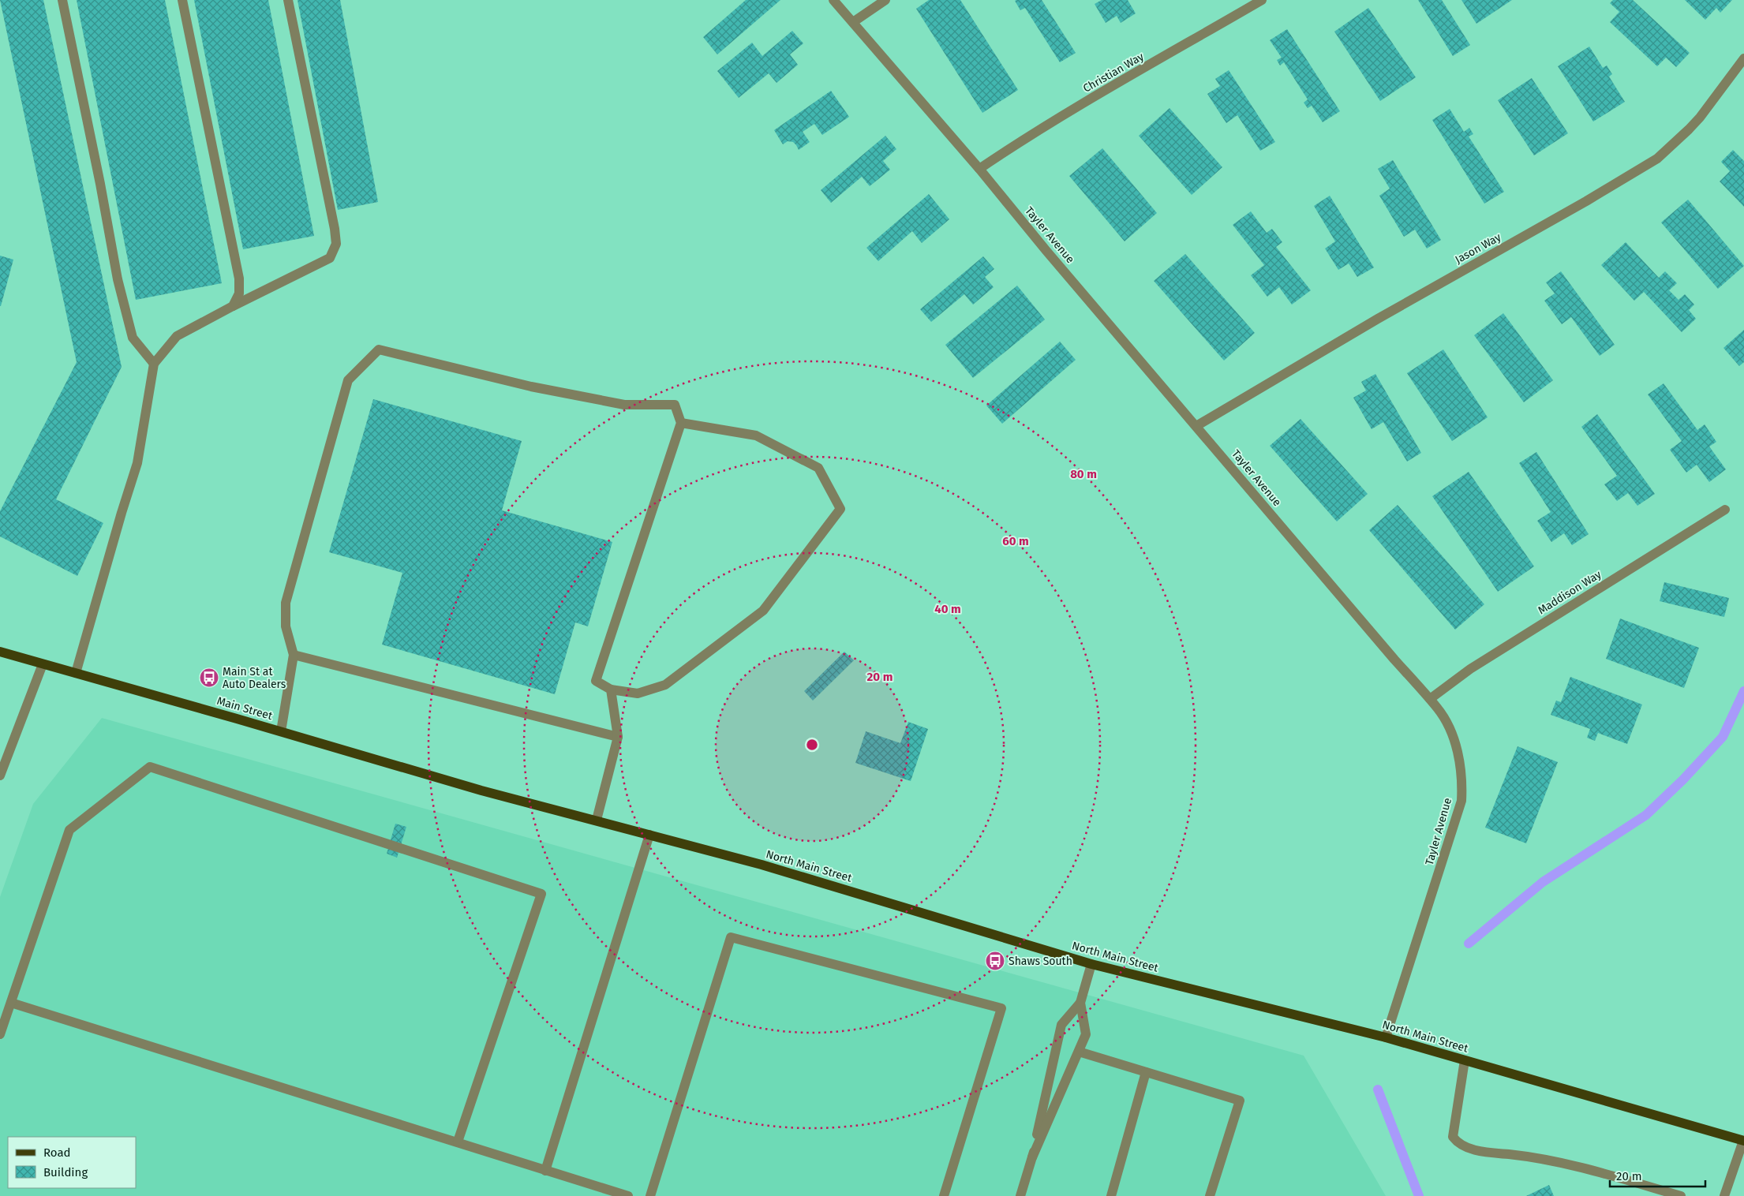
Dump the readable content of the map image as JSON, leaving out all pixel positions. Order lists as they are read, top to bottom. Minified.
{"streets":{"main road":["Main Street","North Main Street"],"street":["Christian Way","Tayler Avenue","Jason Way","Maddison Way"]},"crossings":[["Christian Way","Tayler Avenue"],["Tayler Avenue","Jason Way"],["Tayler Avenue","Maddison Way"],["Tayler Avenue","North Main Street"],["Main Street","North Main Street"]],"places":{"bus stop":["Main St at Auto Dealers","Shaws South"]},"legend":["Road","Building"],"scale_bar":"20 m","rings":["80 m","60 m","40 m","20 m"]}
